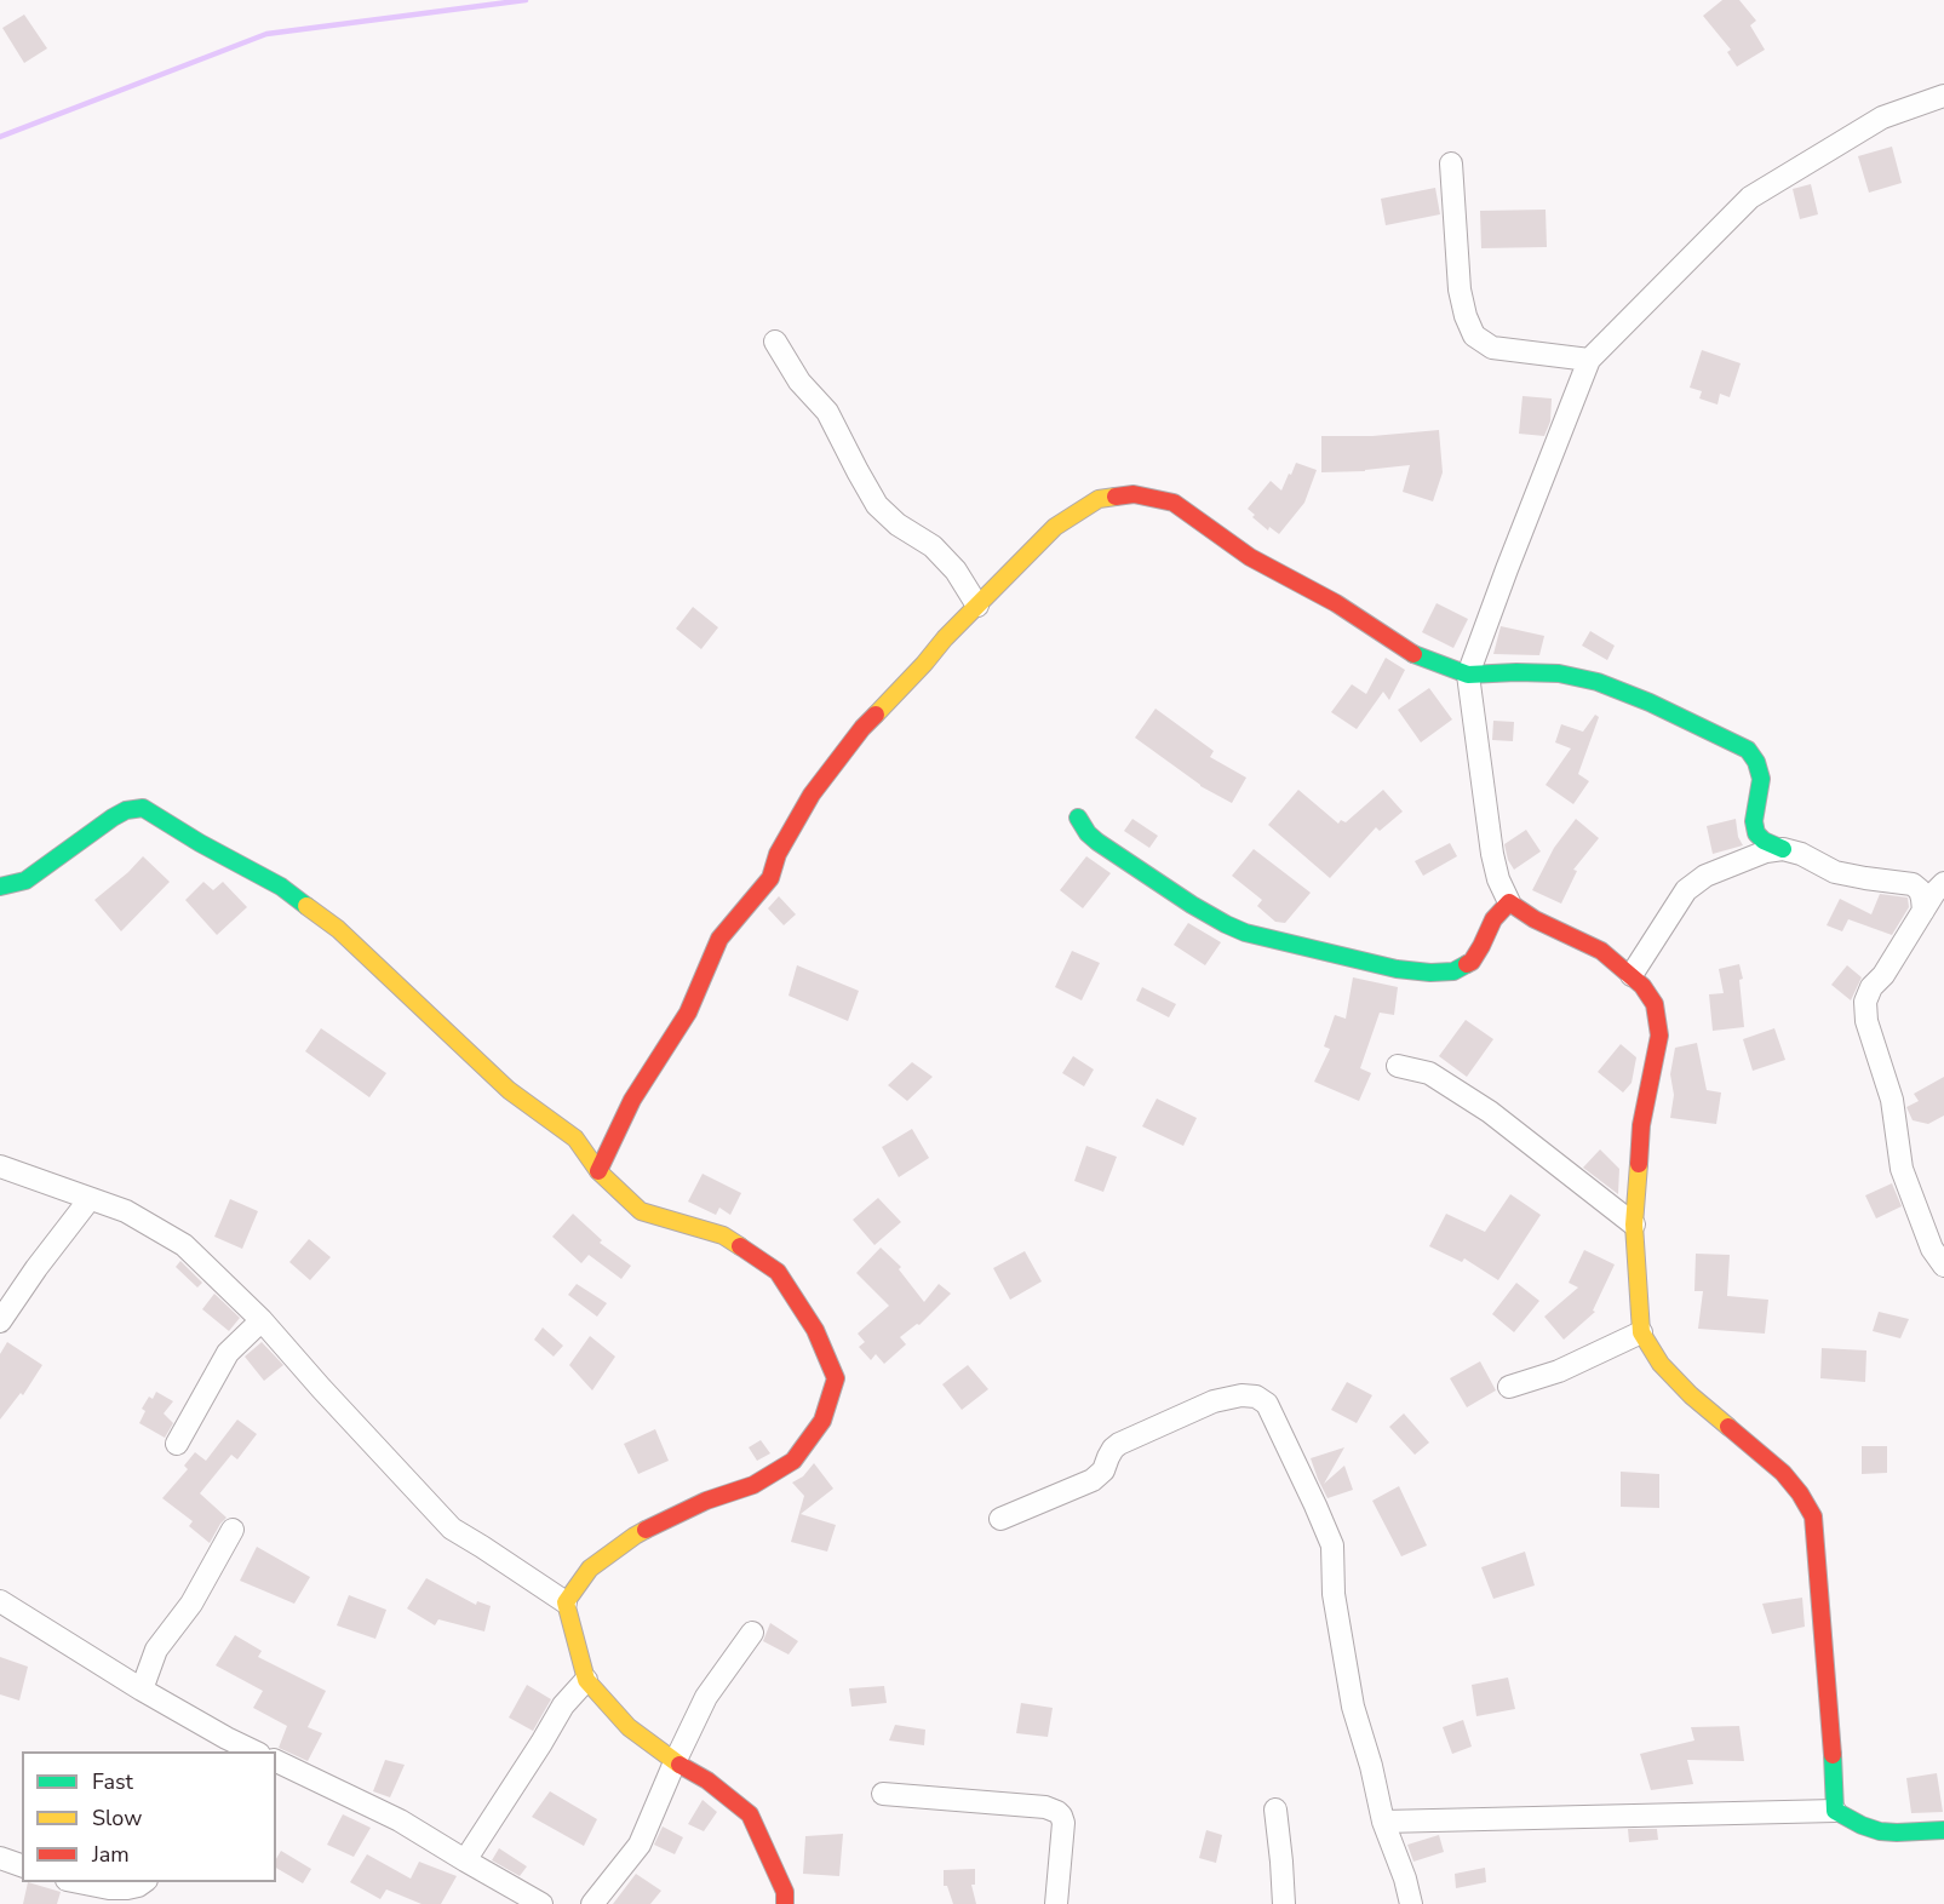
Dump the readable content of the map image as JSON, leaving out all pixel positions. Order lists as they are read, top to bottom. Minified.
{"legend":["Fast","Slow","Jam"]}
